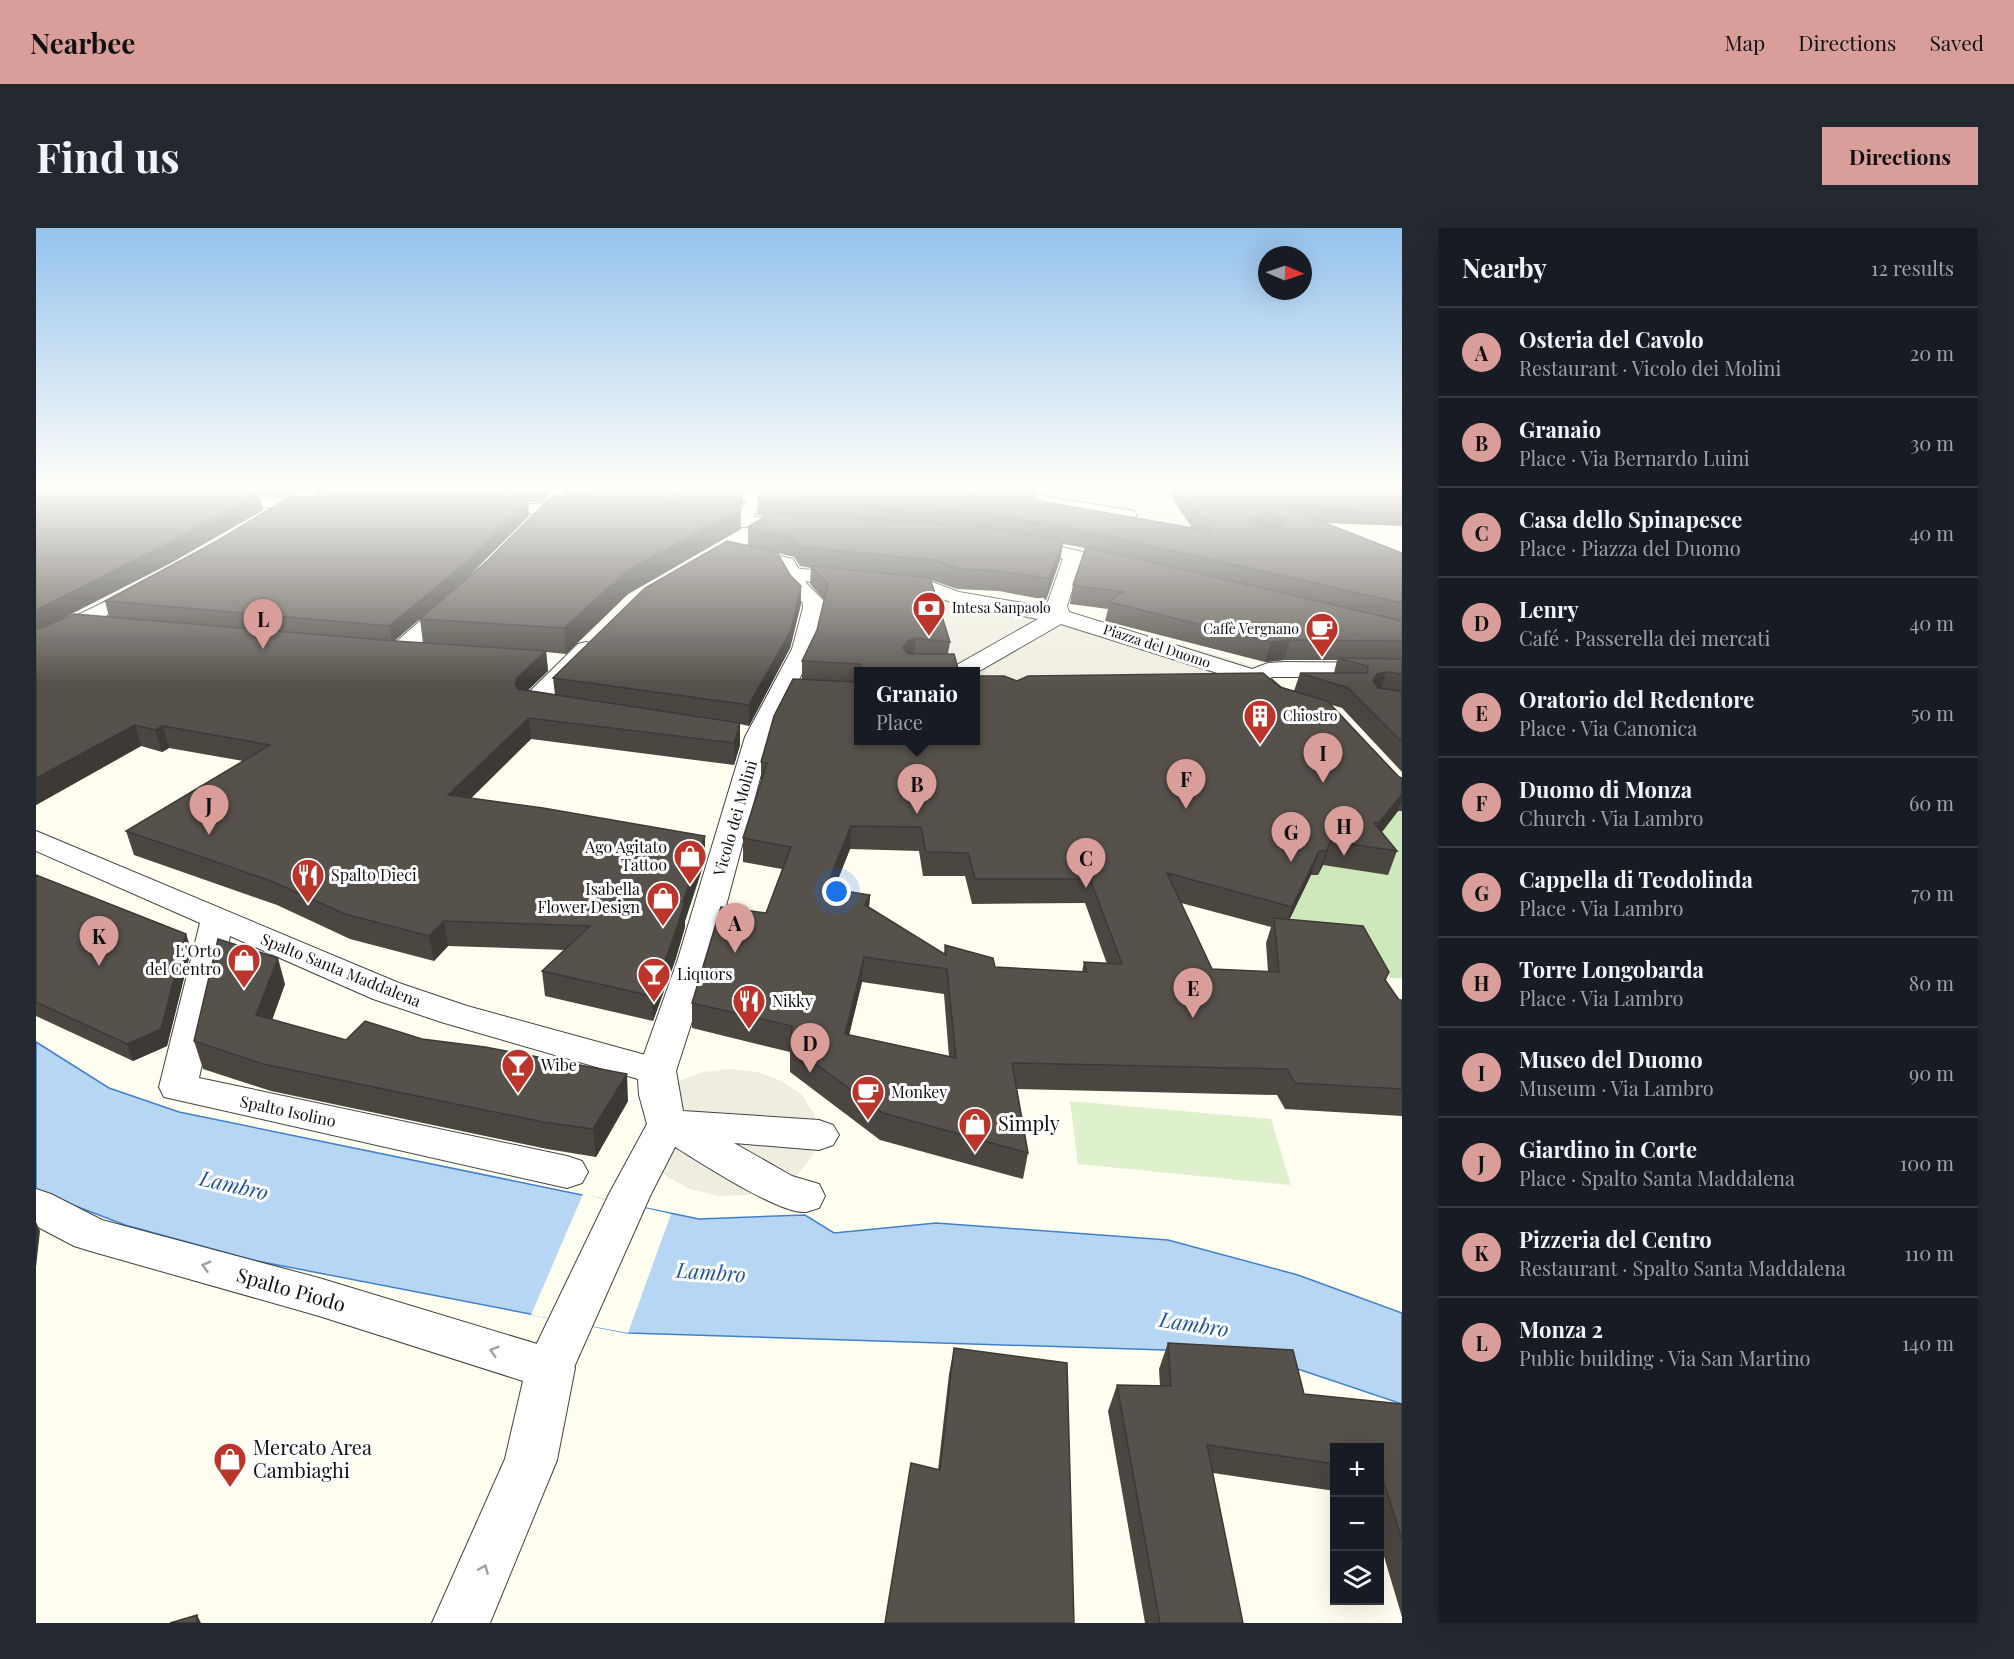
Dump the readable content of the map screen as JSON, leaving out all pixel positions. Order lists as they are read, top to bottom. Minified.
{"streets":{"street":["Piazza del Duomo","Vicolo dei Molini","Spalto Santa Maddalena","Spalto Isolino","Spalto Piodo"]},"crossings":[["Piazza del Duomo","Vicolo dei Molini"],["Vicolo dei Molini","Spalto Santa Maddalena"],["Spalto Santa Maddalena","Spalto Isolino"]],"one_way":["Spalto Piodo"],"water":["Lambro"],"places":{"bank":["Intesa Sanpaolo"],"cafe":["Caffè Vergnano","Monkey"],"building":["Chiostro"],"shop":["Ago Agitato Tattoo","Isabella Flower Design","L'Orto del Centro","Simply","Mercato Area Cambiaghi"],"restaurant":["Spalto Dieci","Nikky"],"bar":["Liquors","Wibe"]},"north":"right","page":{"header":"Nearbee","nav":["Map","Directions","Saved"],"buttons":"Directions","title":"Find us","heading":["Nearby","12 results"],"list":[{"mark":"A","name":"Osteria del Cavolo","note":"Restaurant · Vicolo dei Molini","value":"20 m"},{"mark":"B","name":"Granaio","note":"Place · Via Bernardo Luini","value":"30 m"},{"mark":"C","name":"Casa dello Spinapesce","note":"Place · Piazza del Duomo","value":"40 m"},{"mark":"D","name":"Lenry","note":"Café · Passerella dei mercati","value":"40 m"},{"mark":"E","name":"Oratorio del Redentore","note":"Place · Via Canonica","value":"50 m"},{"mark":"F","name":"Duomo di Monza","note":"Church · Via Lambro","value":"60 m"},{"mark":"G","name":"Cappella di Teodolinda","note":"Place · Via Lambro","value":"70 m"},{"mark":"H","name":"Torre Longobarda","note":"Place · Via Lambro","value":"80 m"},{"mark":"I","name":"Museo del Duomo","note":"Museum · Via Lambro","value":"90 m"},{"mark":"J","name":"Giardino in Corte","note":"Place · Spalto Santa Maddalena","value":"100 m"},{"mark":"K","name":"Pizzeria del Centro","note":"Restaurant · Spalto Santa Maddalena","value":"110 m"},{"mark":"L","name":"Monza 2","note":"Public building · Via San Martino","value":"140 m"}],"pins":["L","I","F","B","J","H","G","C","A","K","E","D"],"popup":["Granaio","Place"],"map_buttons":["+","−"]}}
